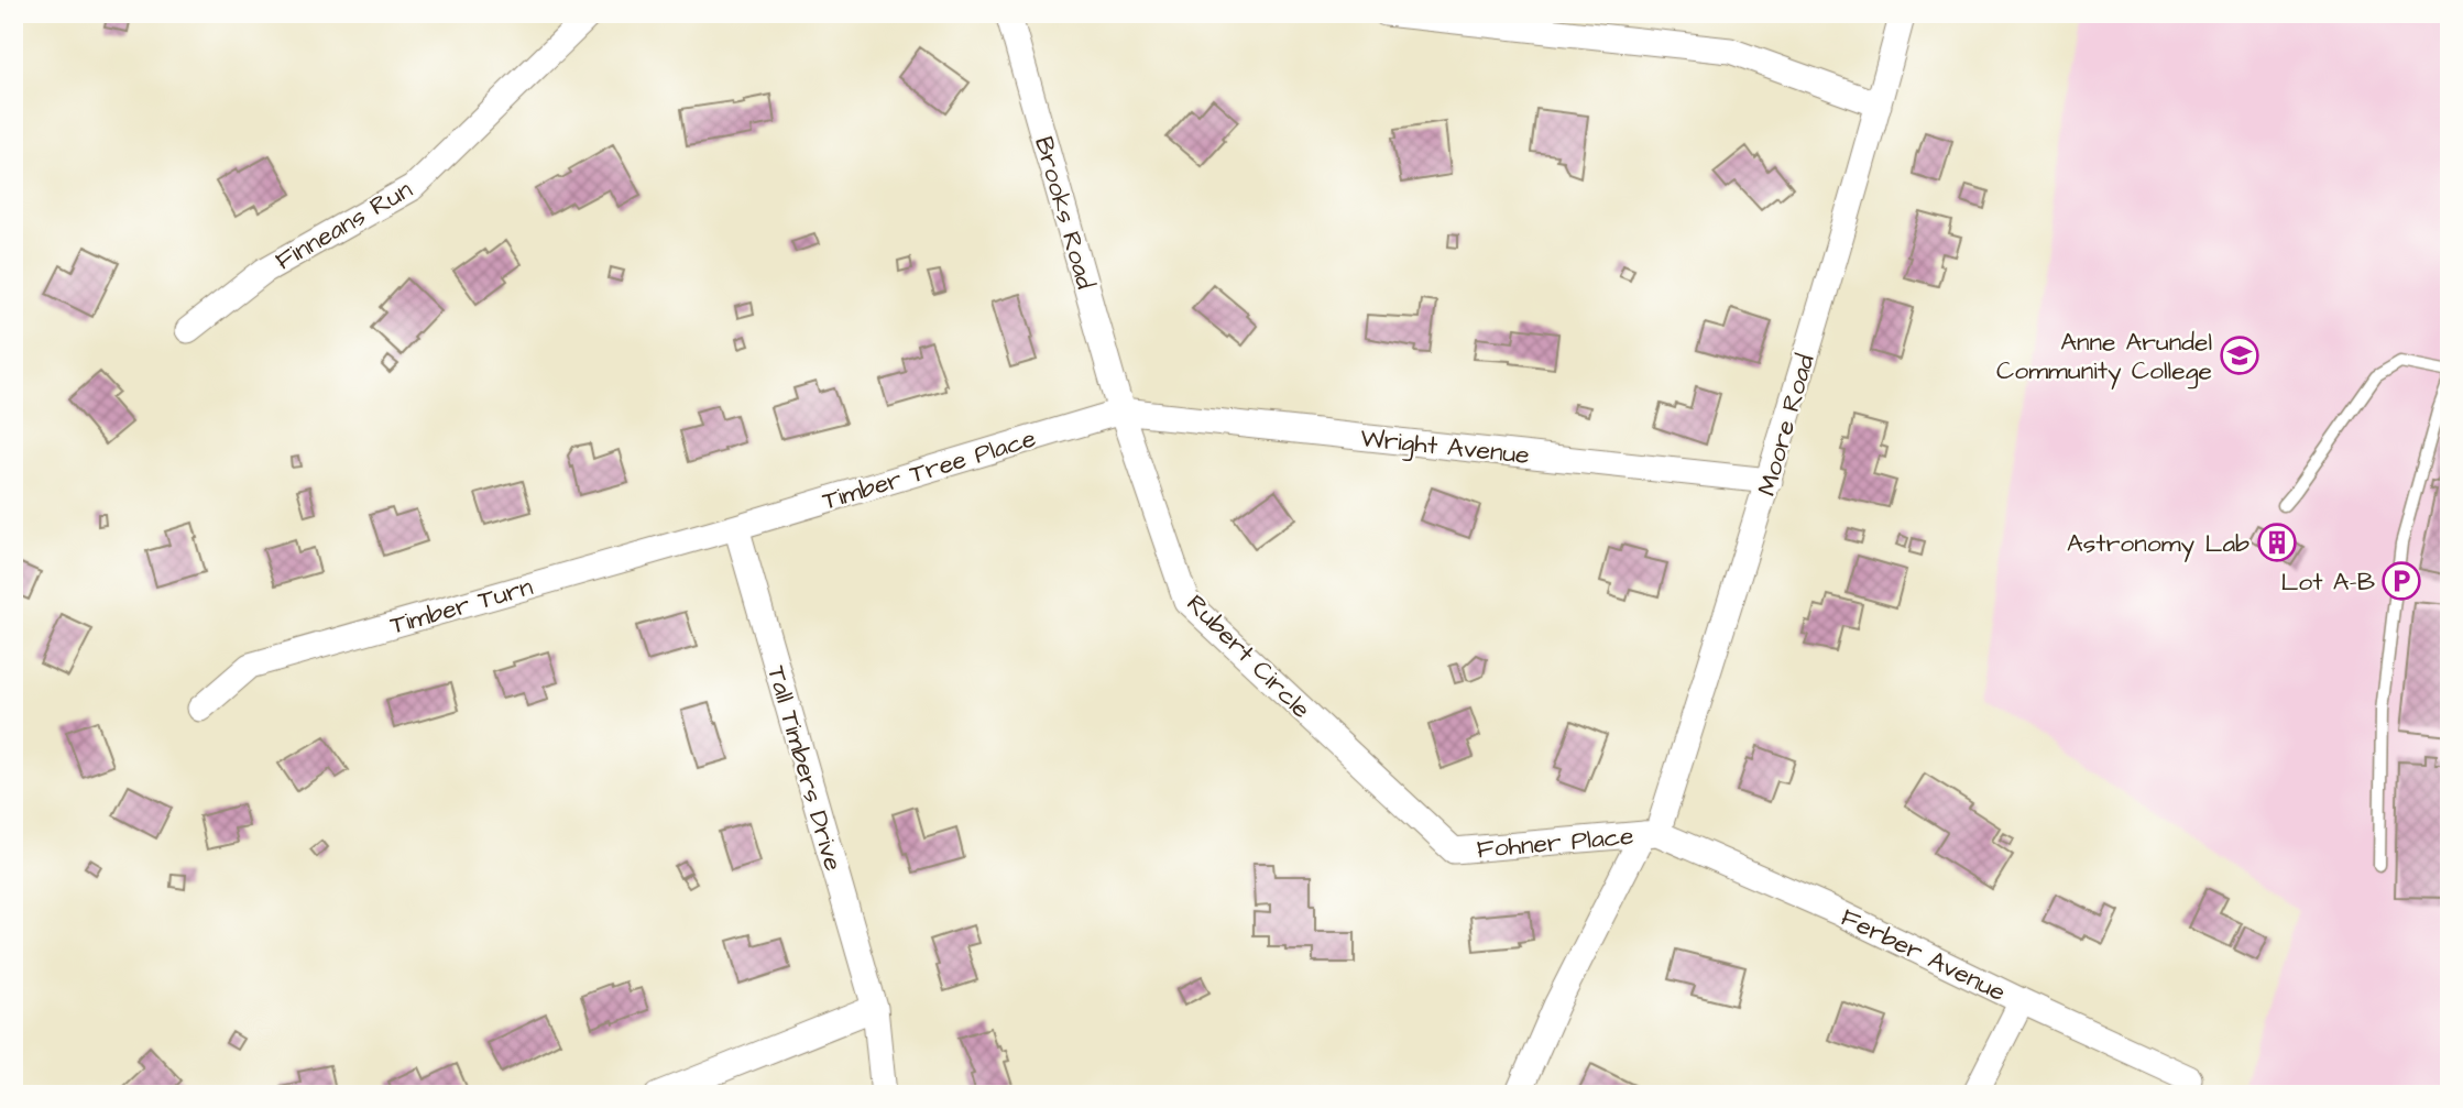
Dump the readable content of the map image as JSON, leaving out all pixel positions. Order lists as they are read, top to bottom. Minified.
{"streets":{"street":["Brooks Road","Finneans Run","Moore Road","Wright Avenue","Timber Tree Place","Timber Turn","Rubert Circle","Tall Timbers Drive","Fohner Place","Ferber Avenue"]},"crossings":[["Brooks Road","Wright Avenue"],["Brooks Road","Timber Tree Place"],["Brooks Road","Rubert Circle"],["Moore Road","Wright Avenue"],["Moore Road","Fohner Place"],["Moore Road","Ferber Avenue"],["Wright Avenue","Timber Tree Place"],["Wright Avenue","Rubert Circle"],["Timber Tree Place","Timber Turn"],["Timber Tree Place","Rubert Circle"],["Timber Tree Place","Tall Timbers Drive"],["Timber Turn","Tall Timbers Drive"],["Rubert Circle","Fohner Place"],["Fohner Place","Ferber Avenue"]],"places":{"school or university":["Anne Arundel Community College"],"building":["Astronomy Lab"],"parking":["Lot A-B"]}}
